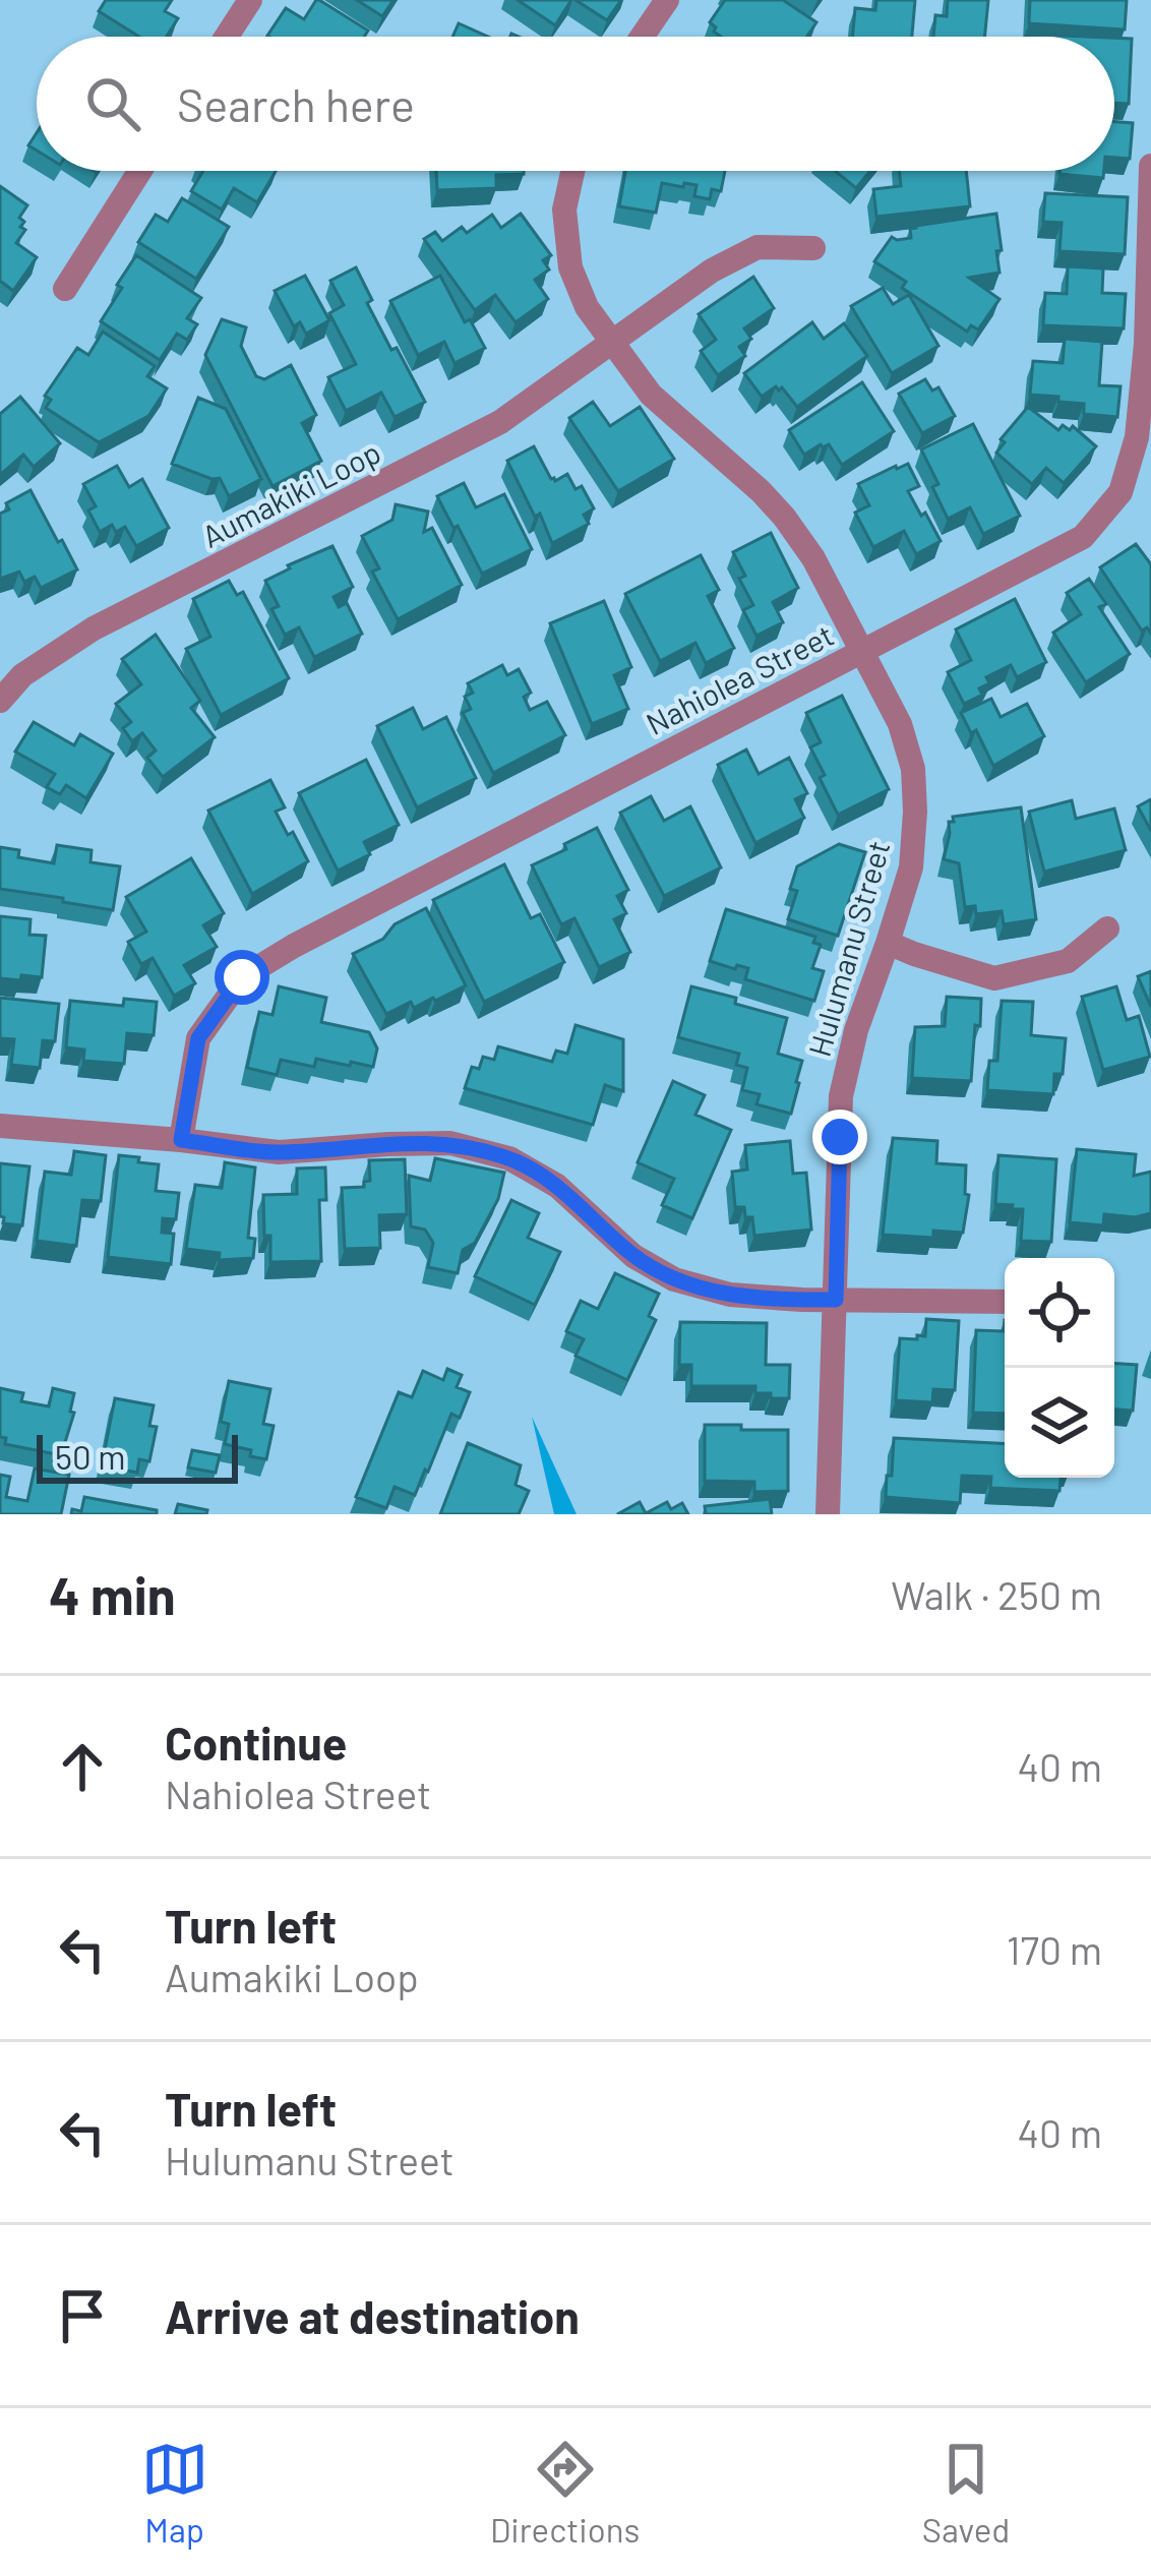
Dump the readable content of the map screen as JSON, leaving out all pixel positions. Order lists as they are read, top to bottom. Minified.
{"streets":{"street":["Aumakiki Loop","Nahiolea Street","Hulumanu Street"]},"crossings":[["Aumakiki Loop","Hulumanu Street"],["Nahiolea Street","Hulumanu Street"]],"scale_bar":"50 m","page":{"search":"Search here","scale":"50 m","heading":["4 min","Walk · 250 m"],"list":[["Continue","Nahiolea Street","40 m"],["Turn left","Aumakiki Loop","170 m"],["Turn left","Hulumanu Street","40 m"],"Arrive at destination"],"nav":["Map","Directions","Saved"]}}
